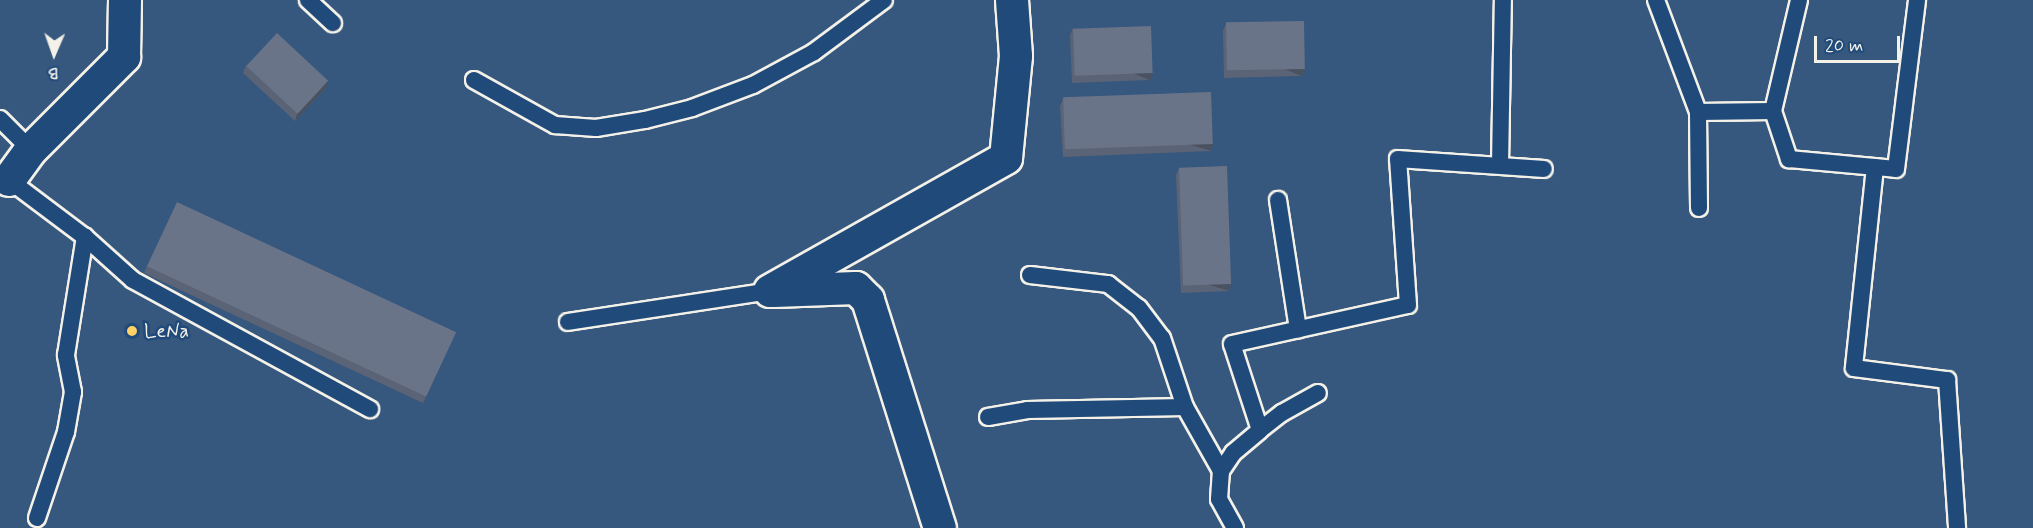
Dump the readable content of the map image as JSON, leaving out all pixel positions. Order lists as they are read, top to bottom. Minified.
{"places":["LeNa"],"scale_bar":"20 m","north":"bottom"}
